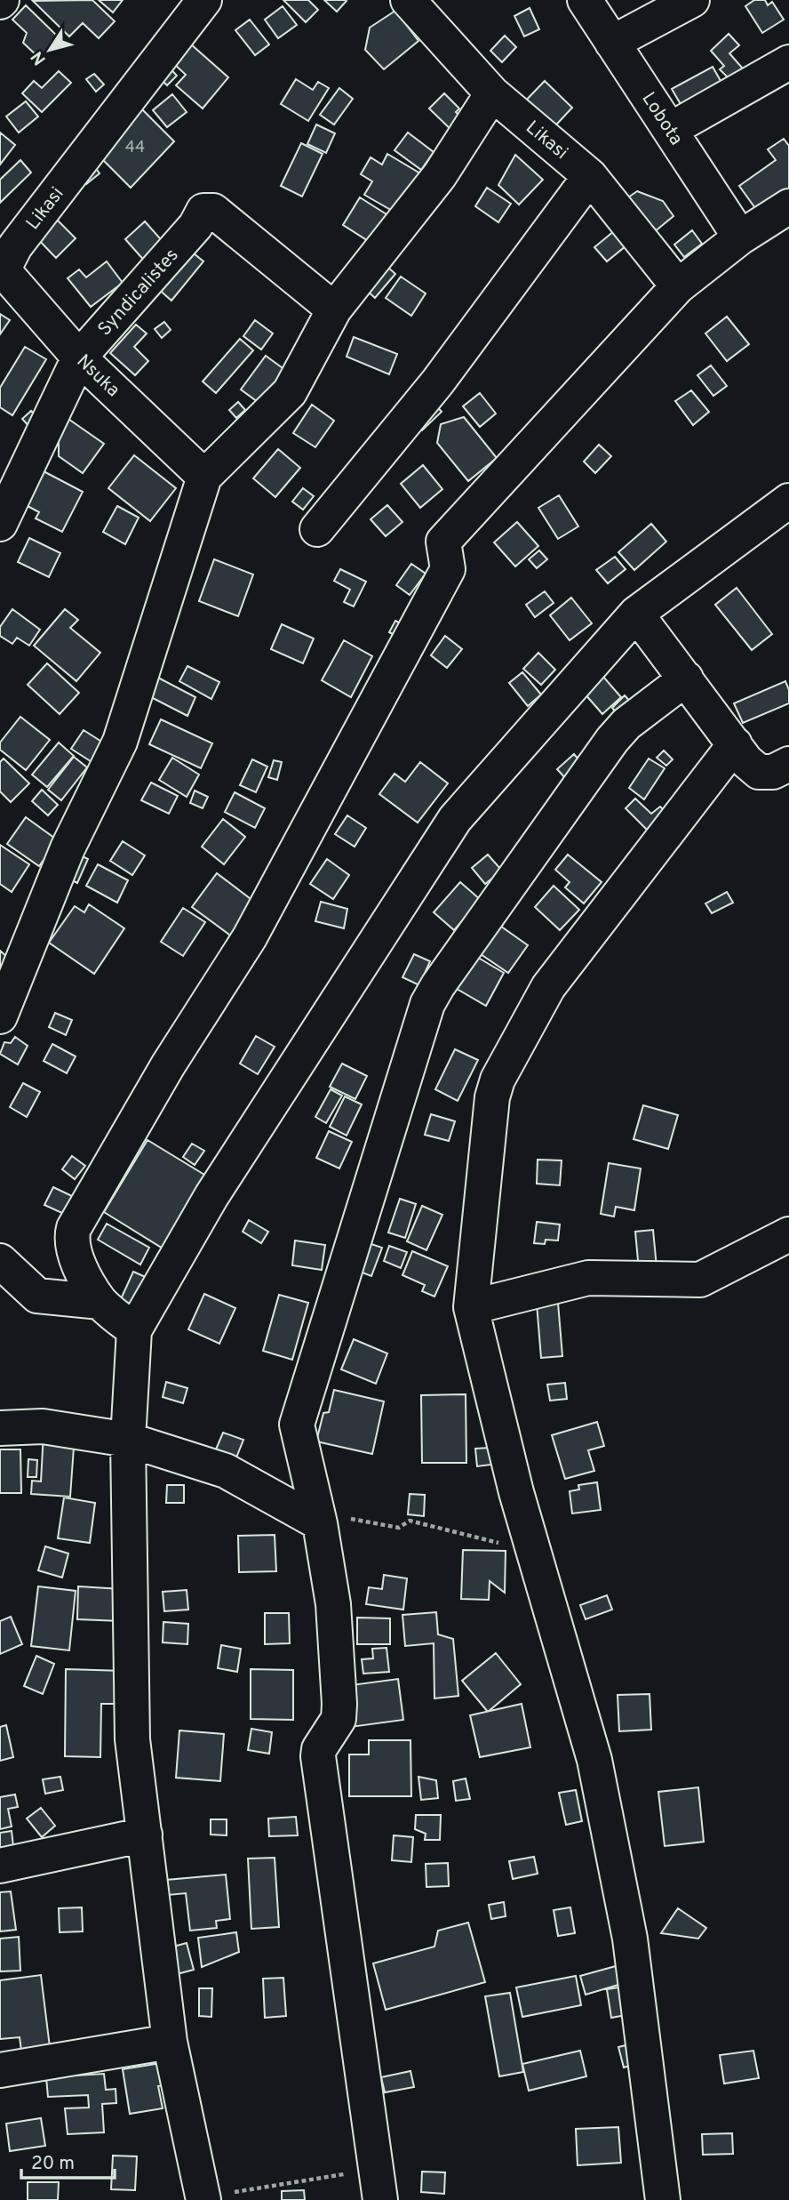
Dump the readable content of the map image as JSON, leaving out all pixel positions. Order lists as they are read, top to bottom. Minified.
{"streets":{"lane":["Lobota","Likasi","Syndicalistes","Nsuka"]},"crossings":[["Likasi","Nsuka"],["Syndicalistes","Nsuka"]],"house_numbers":["44"],"scale_bar":"20 m","north":"bottom left"}
